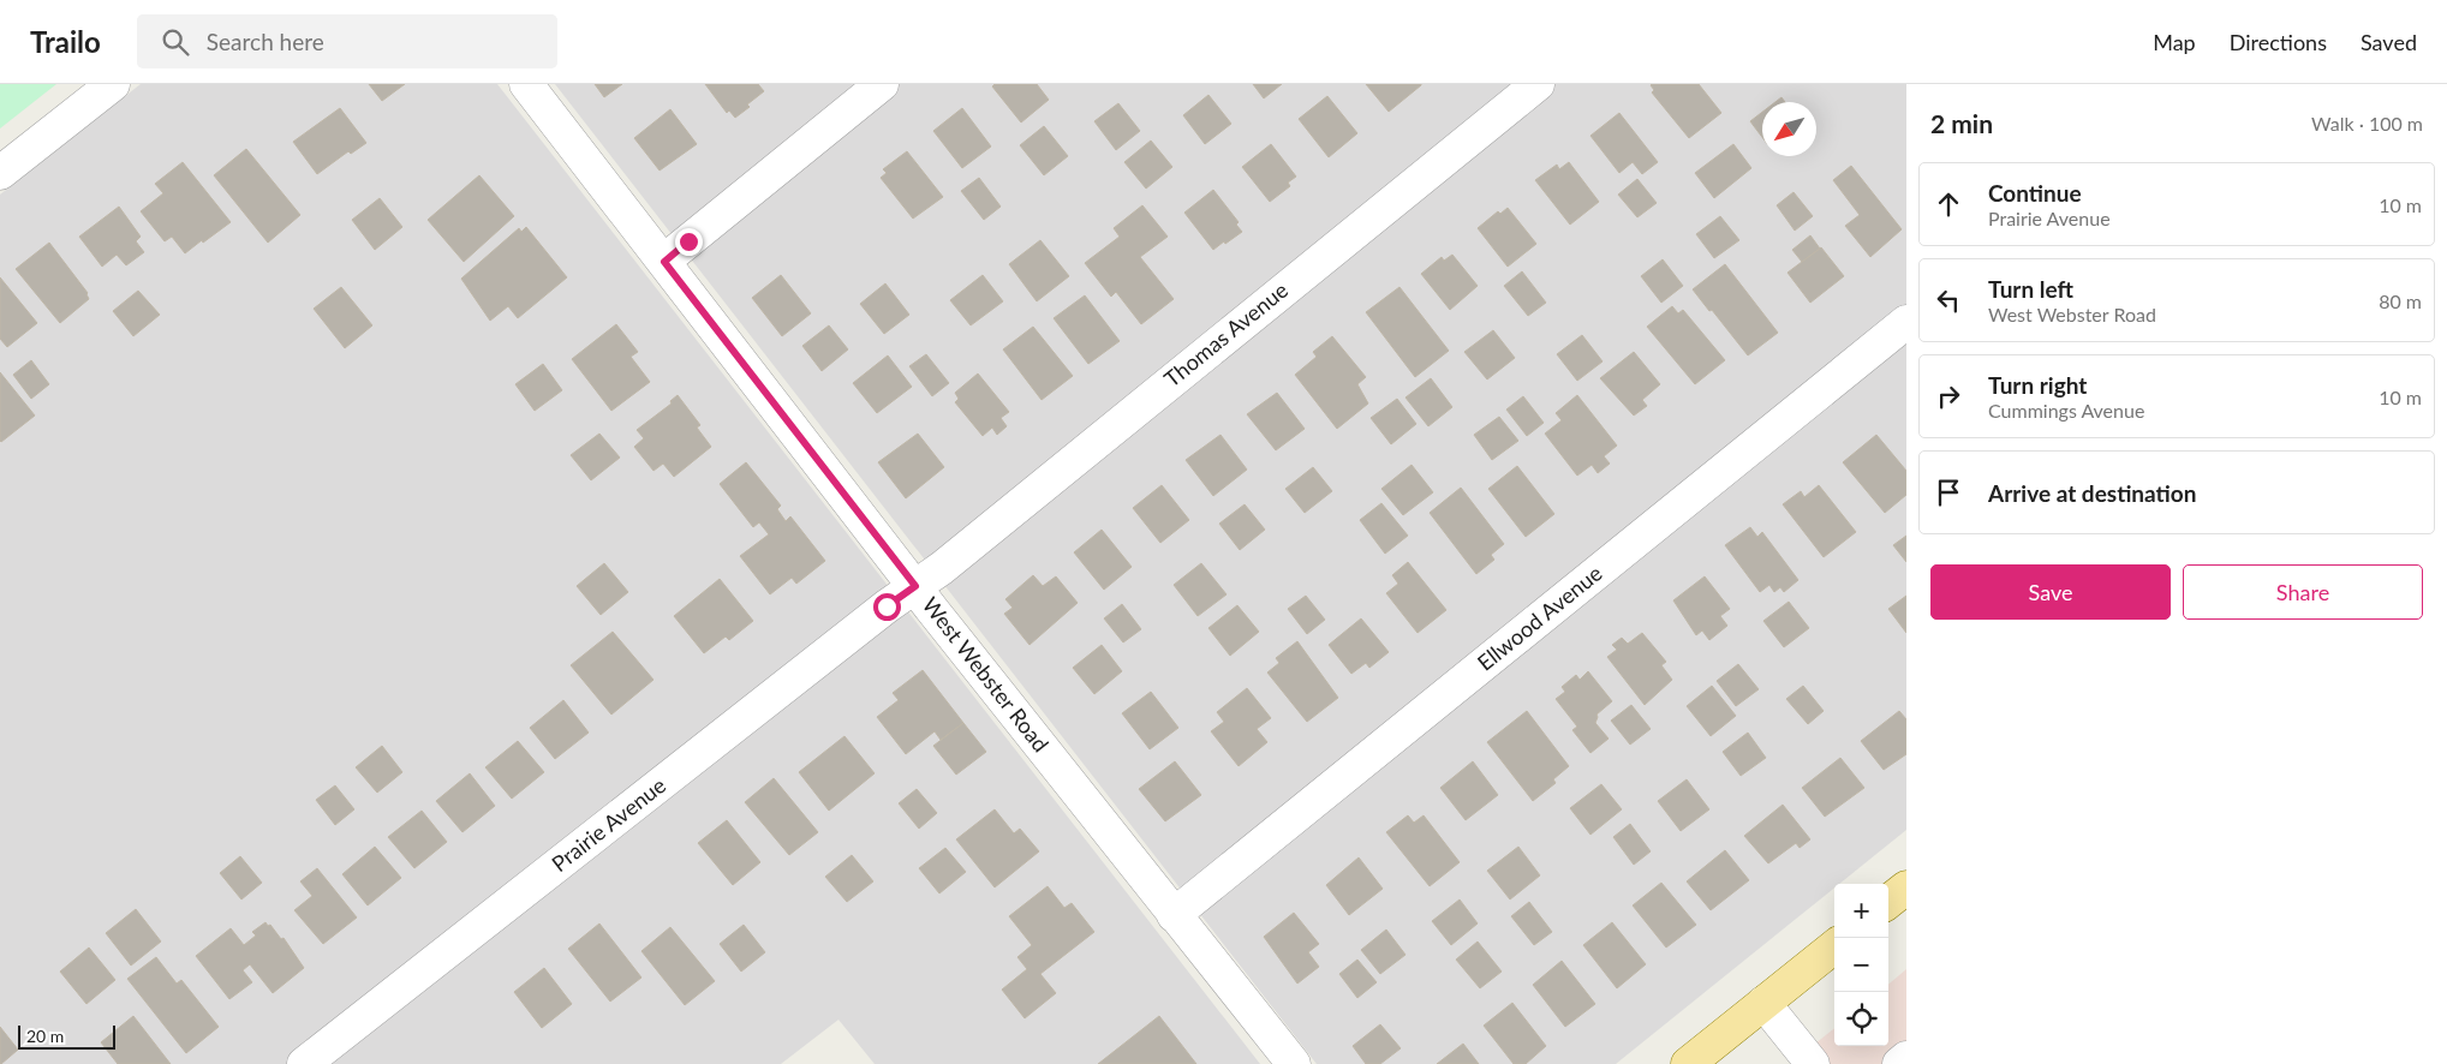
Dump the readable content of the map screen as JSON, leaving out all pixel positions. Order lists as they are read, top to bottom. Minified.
{"streets":{"street":["Thomas Avenue","Ellwood Avenue","West Webster Road","Prairie Avenue"]},"crossings":[["Thomas Avenue","West Webster Road"],["Thomas Avenue","Prairie Avenue"],["Ellwood Avenue","West Webster Road"],["West Webster Road","Prairie Avenue"]],"scale_bar":"20 m","north":"bottom left","page":{"header":"Trailo","search":"Search here","nav":["Map","Directions","Saved"],"heading":["2 min","Walk · 100 m"],"list":[["Continue","Prairie Avenue","10 m"],["Turn left","West Webster Road","80 m"],["Turn right","Cummings Avenue","10 m"],"Arrive at destination"],"buttons":["Save","Share"],"map_buttons":["+","−"],"scale":"20 m"}}
